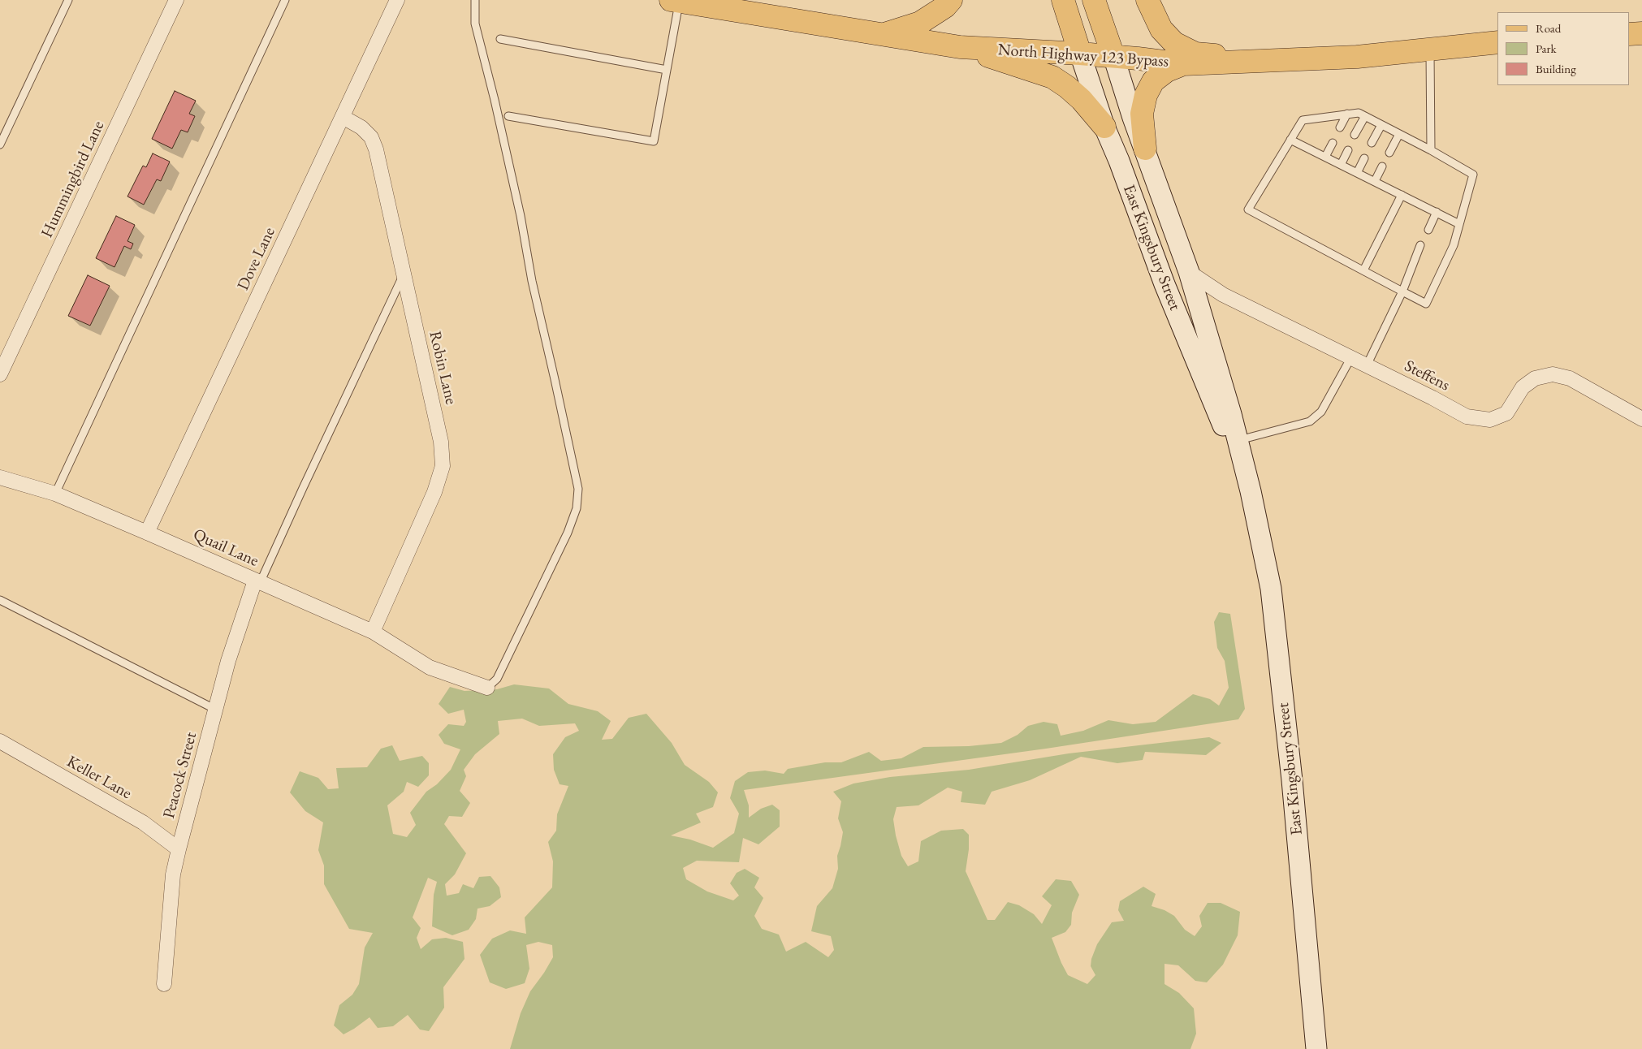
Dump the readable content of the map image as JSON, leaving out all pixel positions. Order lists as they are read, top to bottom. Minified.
{"streets":{"main road":["North Highway 123 Bypass","East Kingsbury Street"],"street":["Hummingbird Lane","Dove Lane","Robin Lane","Steffens","Quail Lane","Peacock Street","Keller Lane"]},"crossings":[["North Highway 123 Bypass","East Kingsbury Street"],["East Kingsbury Street","Steffens"],["Dove Lane","Robin Lane"],["Dove Lane","Quail Lane"],["Robin Lane","Quail Lane"],["Quail Lane","Peacock Street"],["Peacock Street","Keller Lane"]],"legend":["Road","Park","Building"]}
